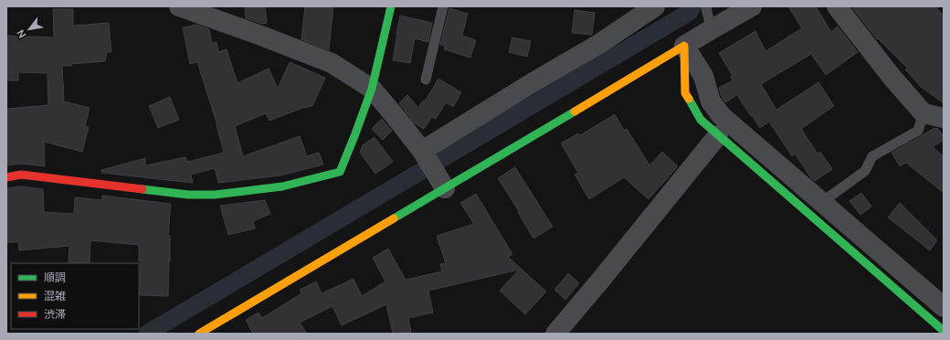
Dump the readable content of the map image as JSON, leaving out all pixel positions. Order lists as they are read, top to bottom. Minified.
{"legend":["順調","混雑","渋滞"],"north":"bottom left"}
